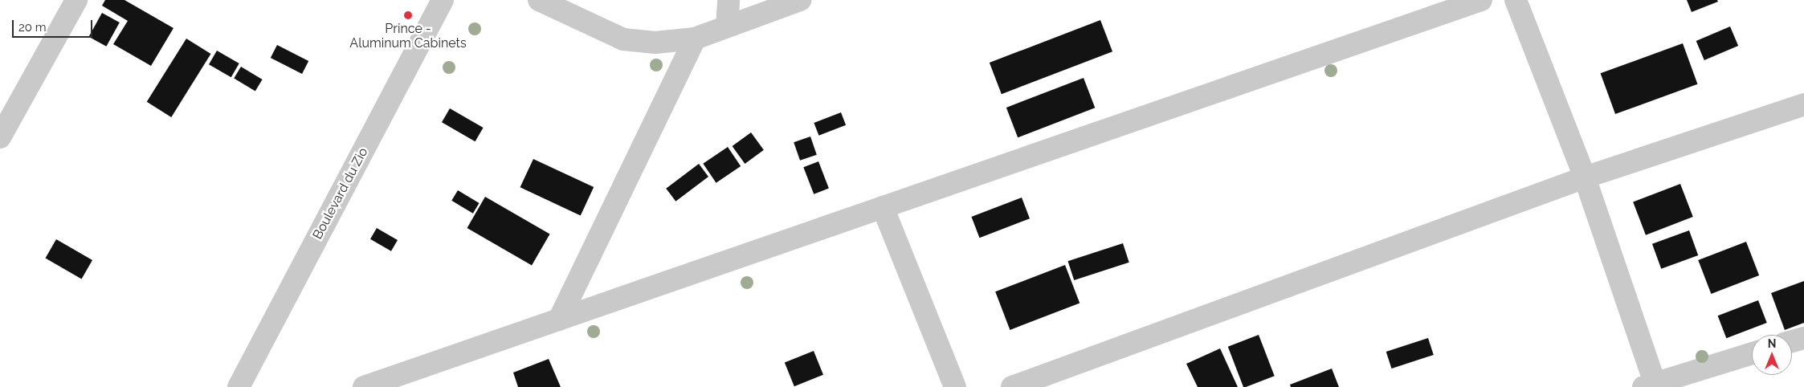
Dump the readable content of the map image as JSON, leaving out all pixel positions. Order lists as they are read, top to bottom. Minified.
{"streets":{"street":["Boulevard du Zio"]},"places":["Prince - Aluminum Cabinets"],"scale_bar":"20 m","north":"top"}
